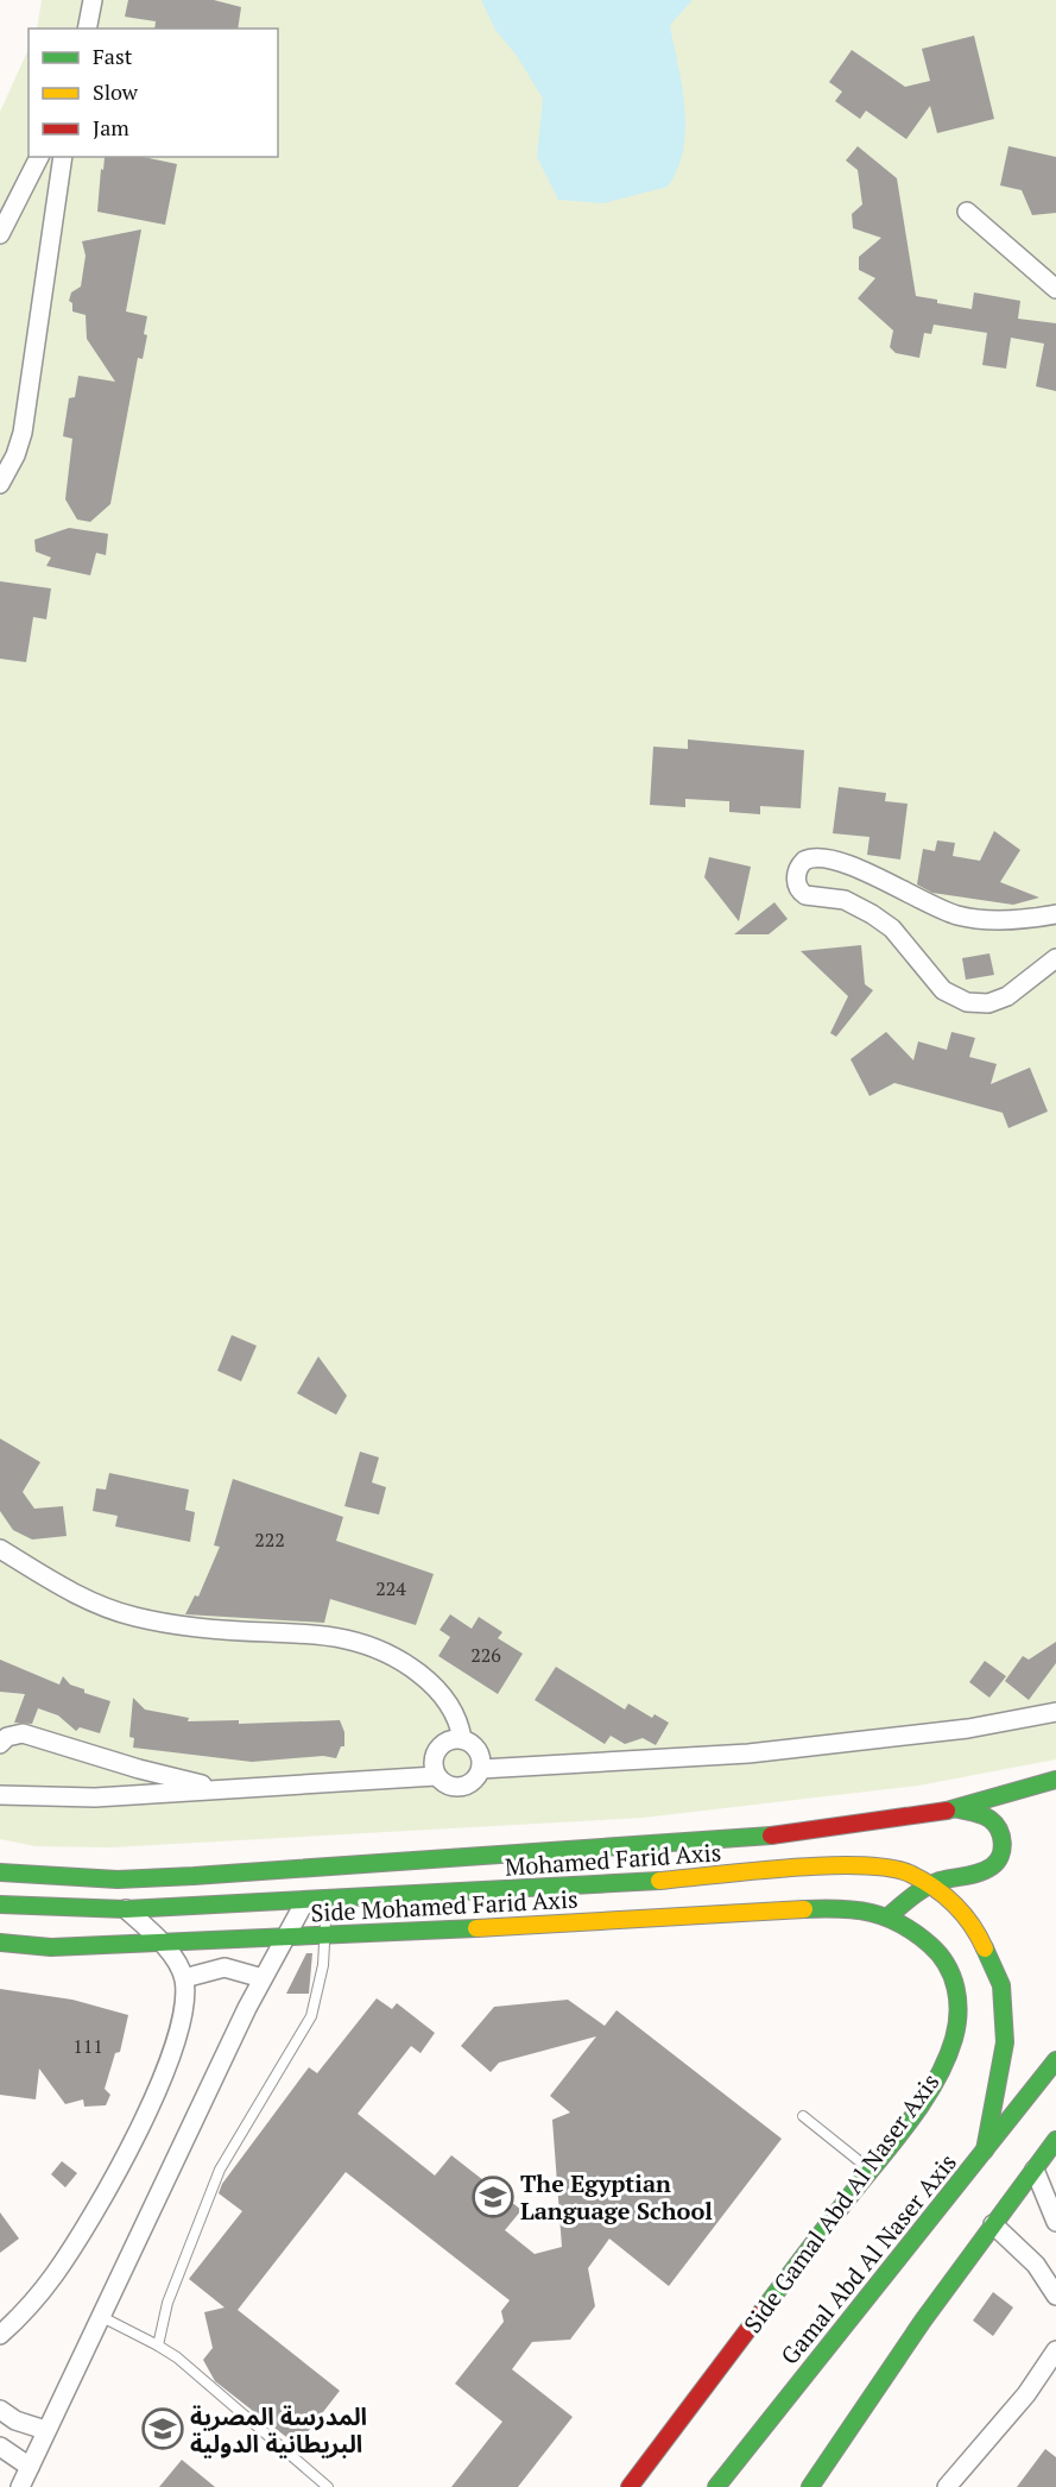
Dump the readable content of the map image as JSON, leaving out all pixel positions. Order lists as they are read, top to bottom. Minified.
{"streets":{"main road":["Mohamed Farid Axis","Side Mohamed Farid Axis","Side Gamal Abd Al Naser Axis","Gamal Abd Al Naser Axis"]},"crossings":[["Mohamed Farid Axis","Gamal Abd Al Naser Axis"],["Side Mohamed Farid Axis","Side Gamal Abd Al Naser Axis"]],"places":{"school or university":["The Egyptian Language School","المدرسة المصرية البريطانية الدولية"]},"house_numbers":["222","224","226","111"],"legend":["Fast","Slow","Jam"]}
